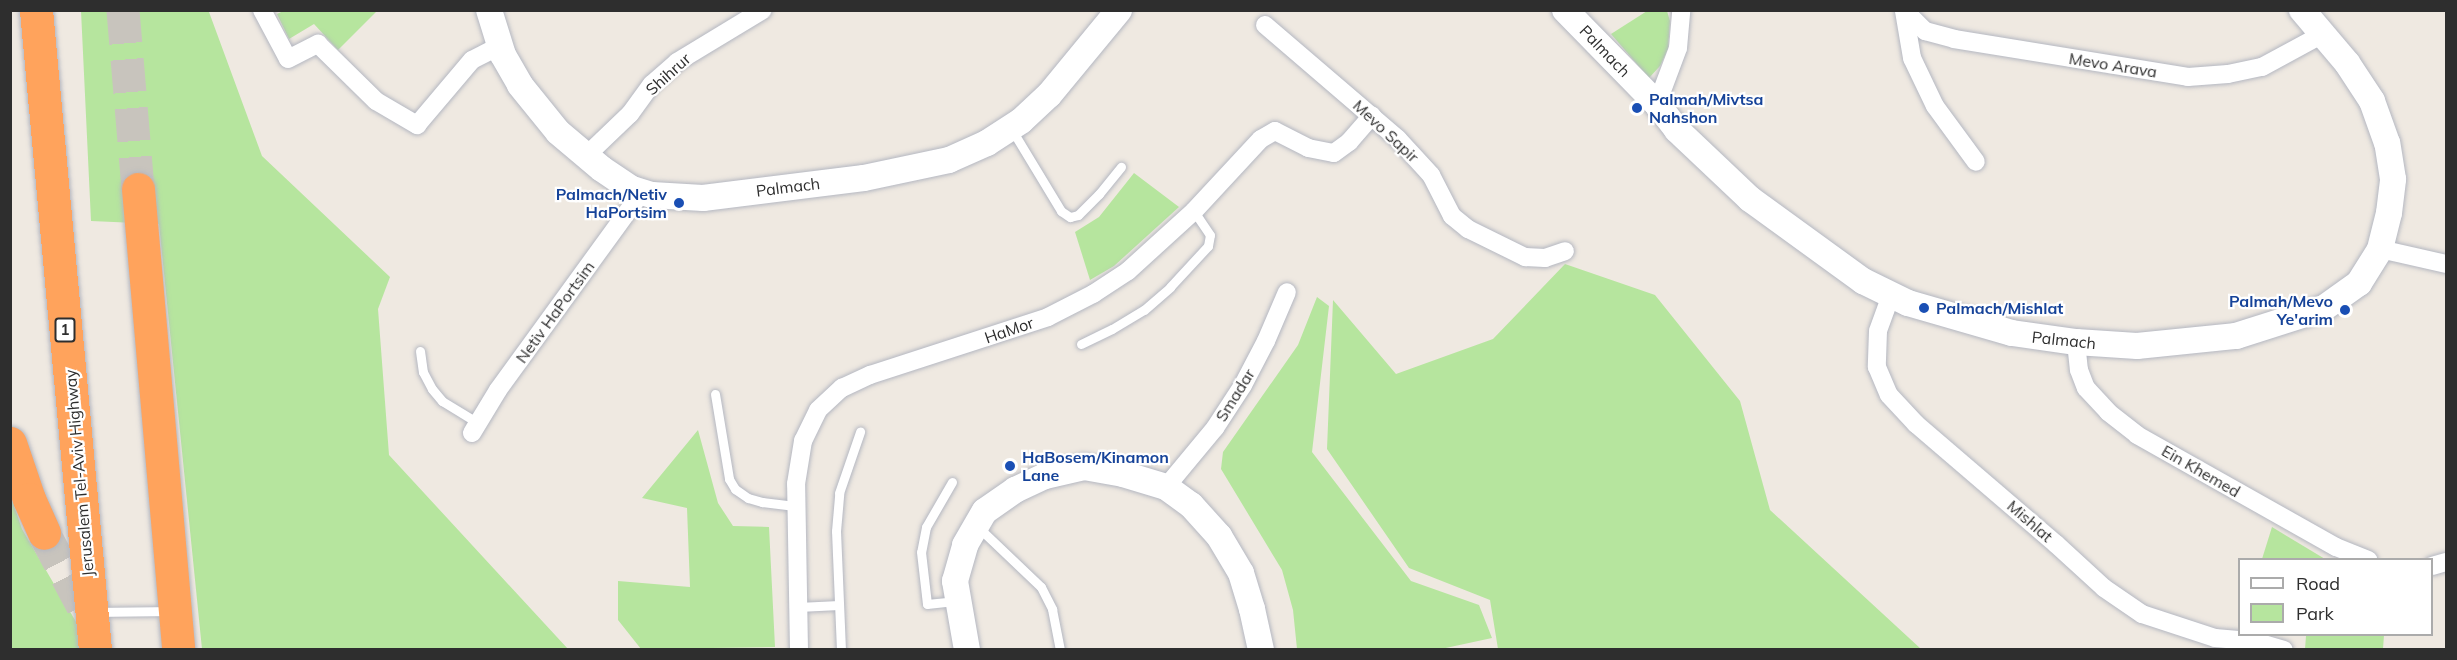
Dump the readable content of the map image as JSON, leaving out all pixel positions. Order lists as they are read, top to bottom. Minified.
{"streets":{"highway":["1","Jerusalem Tel-Aviv Highway"],"street":["Palmach","Mevo Arava","Shihrur","Mevo Sapir","Netiv HaPortsim","HaMor","Smadar","Ein Khemed","Mishlat"]},"crossings":[["Palmach","Mevo Arava"],["Palmach","Shihrur"],["Palmach","Netiv HaPortsim"],["Palmach","Ein Khemed"],["Palmach","Mishlat"],["Mevo Sapir","HaMor"]],"places":["Palmah/Mivtsa Nahshon","Palmach/Netiv HaPortsim","Palmach/Mishlat","Palmah/Mevo Ye'arim","HaBosem/Kinamon Lane"],"legend":["Road","Park"]}
